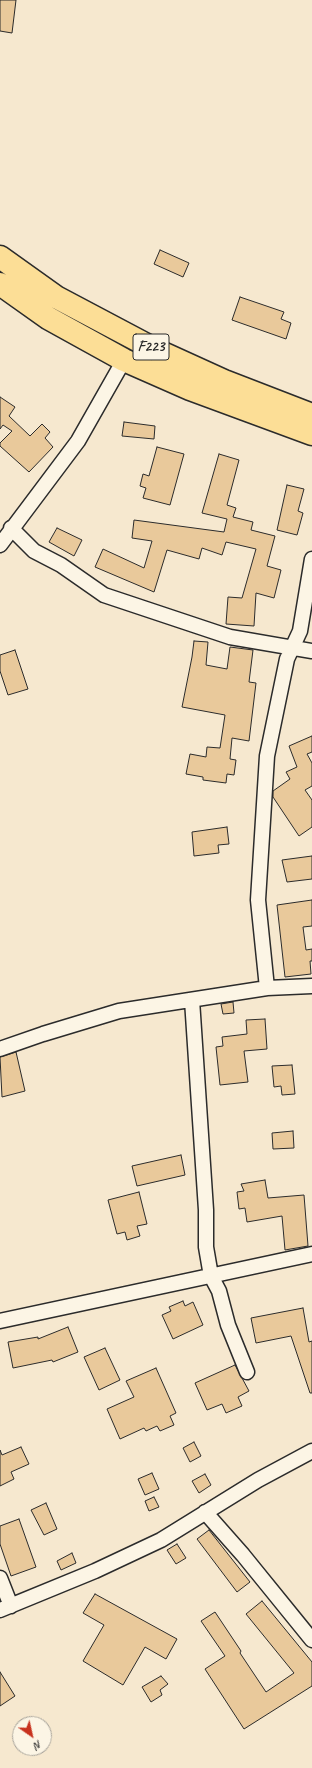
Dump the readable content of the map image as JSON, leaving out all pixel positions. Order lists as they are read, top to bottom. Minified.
{"streets":{"main road":["F223"]},"north":"bottom right"}
